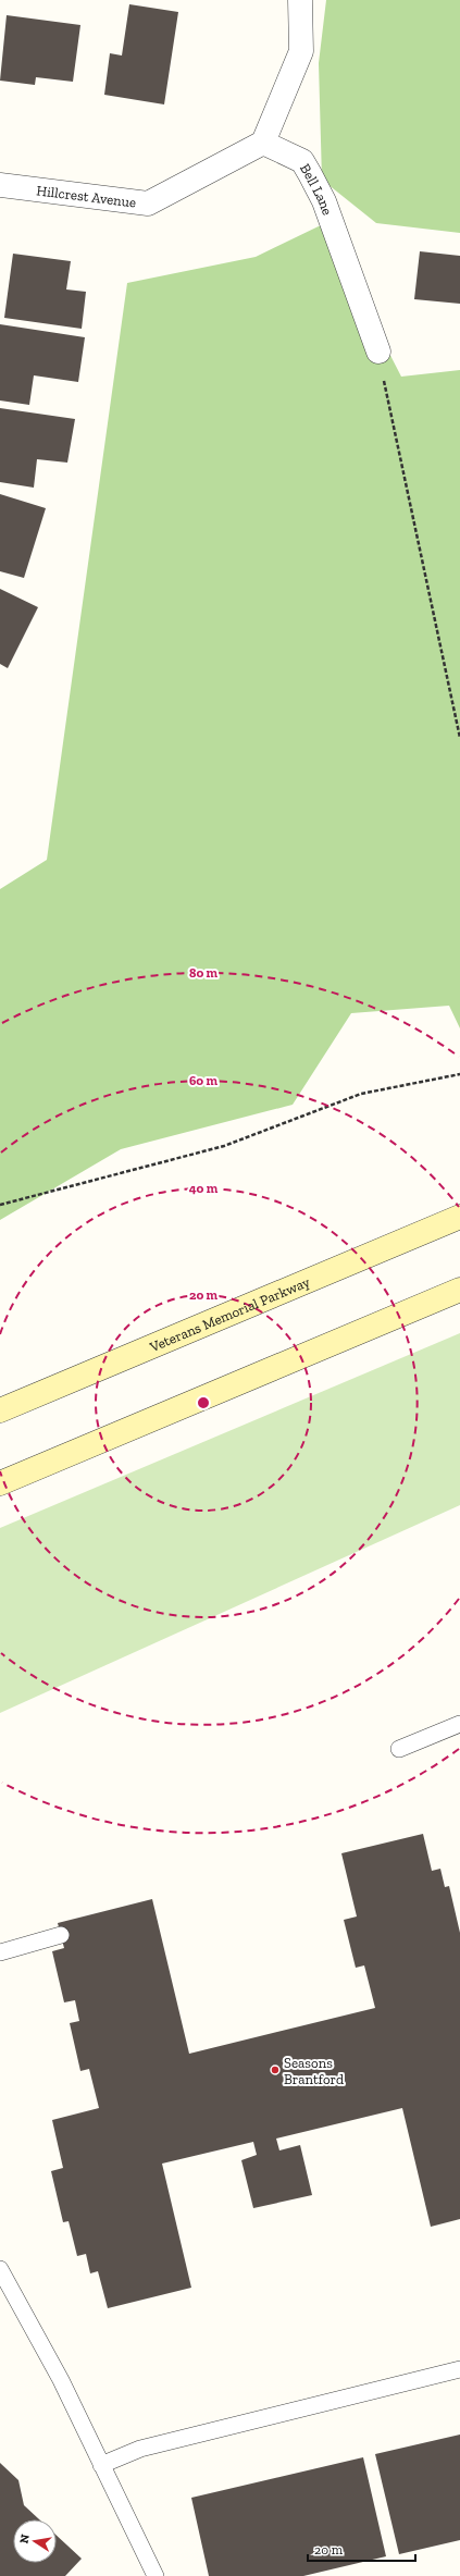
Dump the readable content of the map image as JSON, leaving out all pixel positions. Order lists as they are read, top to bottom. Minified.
{"streets":{"main road":["Veterans Memorial Parkway"],"street":["Bell Lane","Hillcrest Avenue"]},"crossings":[["Bell Lane","Hillcrest Avenue"]],"places":["Seasons Brantford"],"scale_bar":"20 m","north":"left","rings":["80 m","60 m","40 m","20 m"]}
